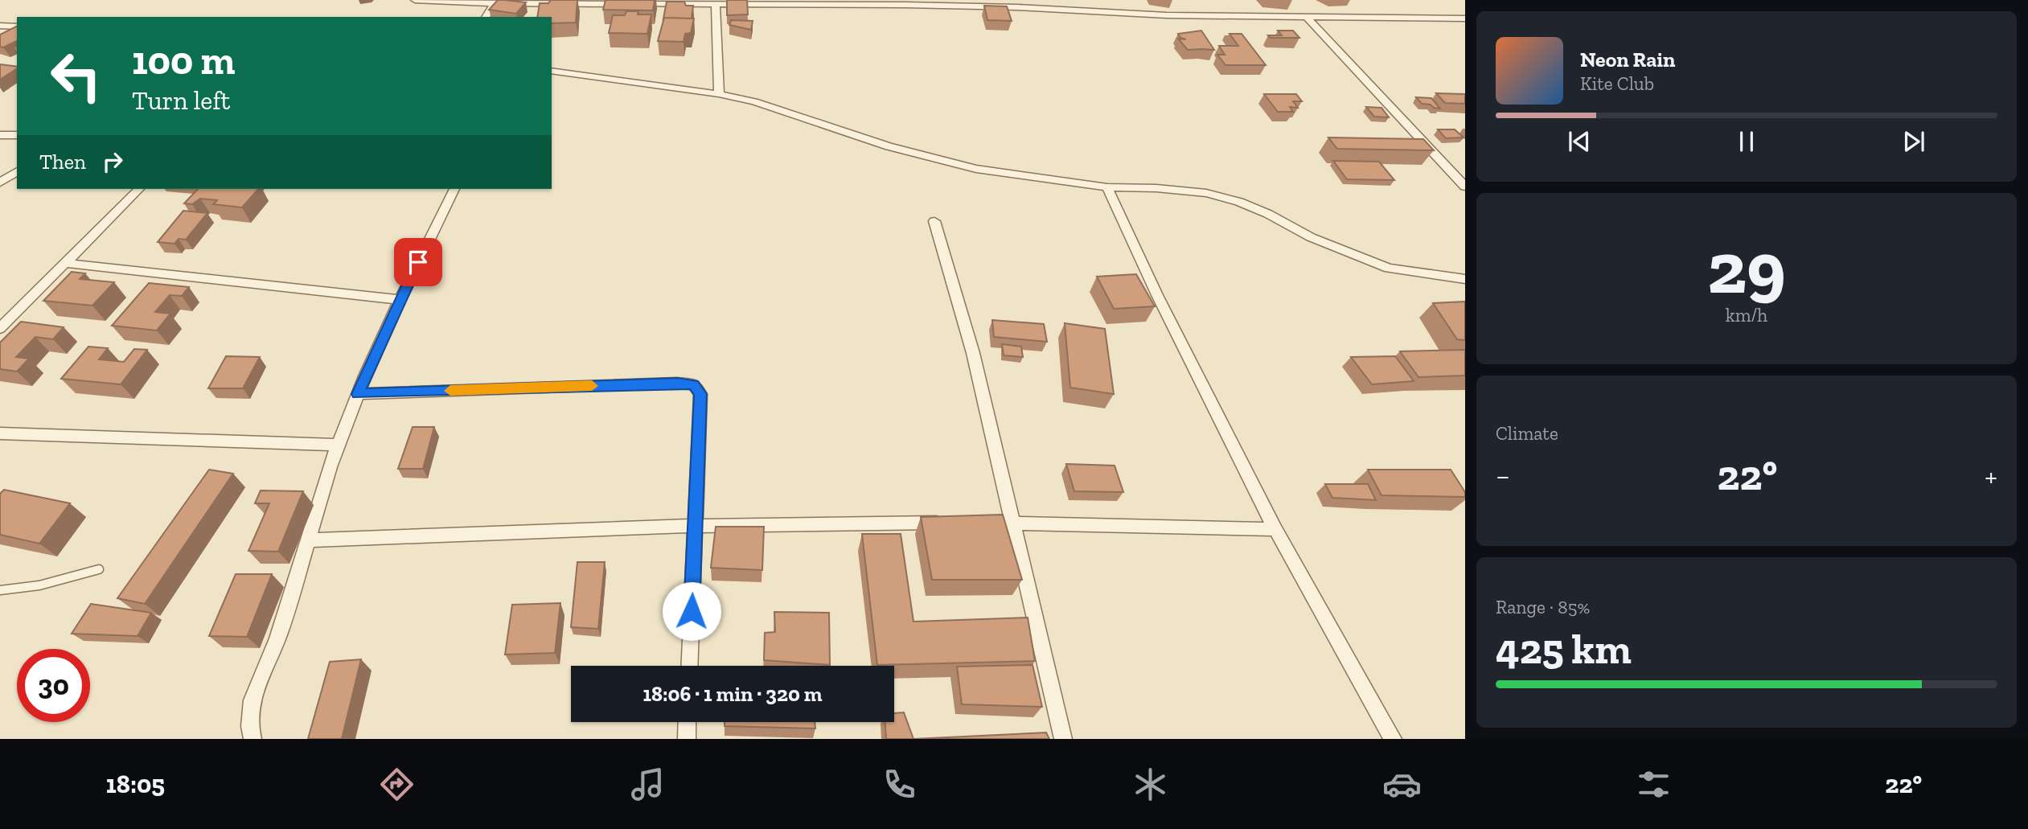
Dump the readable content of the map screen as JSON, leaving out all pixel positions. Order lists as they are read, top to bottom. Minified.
{"page":{"turn":["100 m","Turn left"],"song":["Neon Rain","Kite Club"],"then":"Then","tile":[["29","km/h"],"Climate",["Range · 85%","425 km"]],"heat":["−","22°","+"],"limit":"30","trip":"18:06 · 1 min · 320 m","tabs":["18:05","22°"]}}
